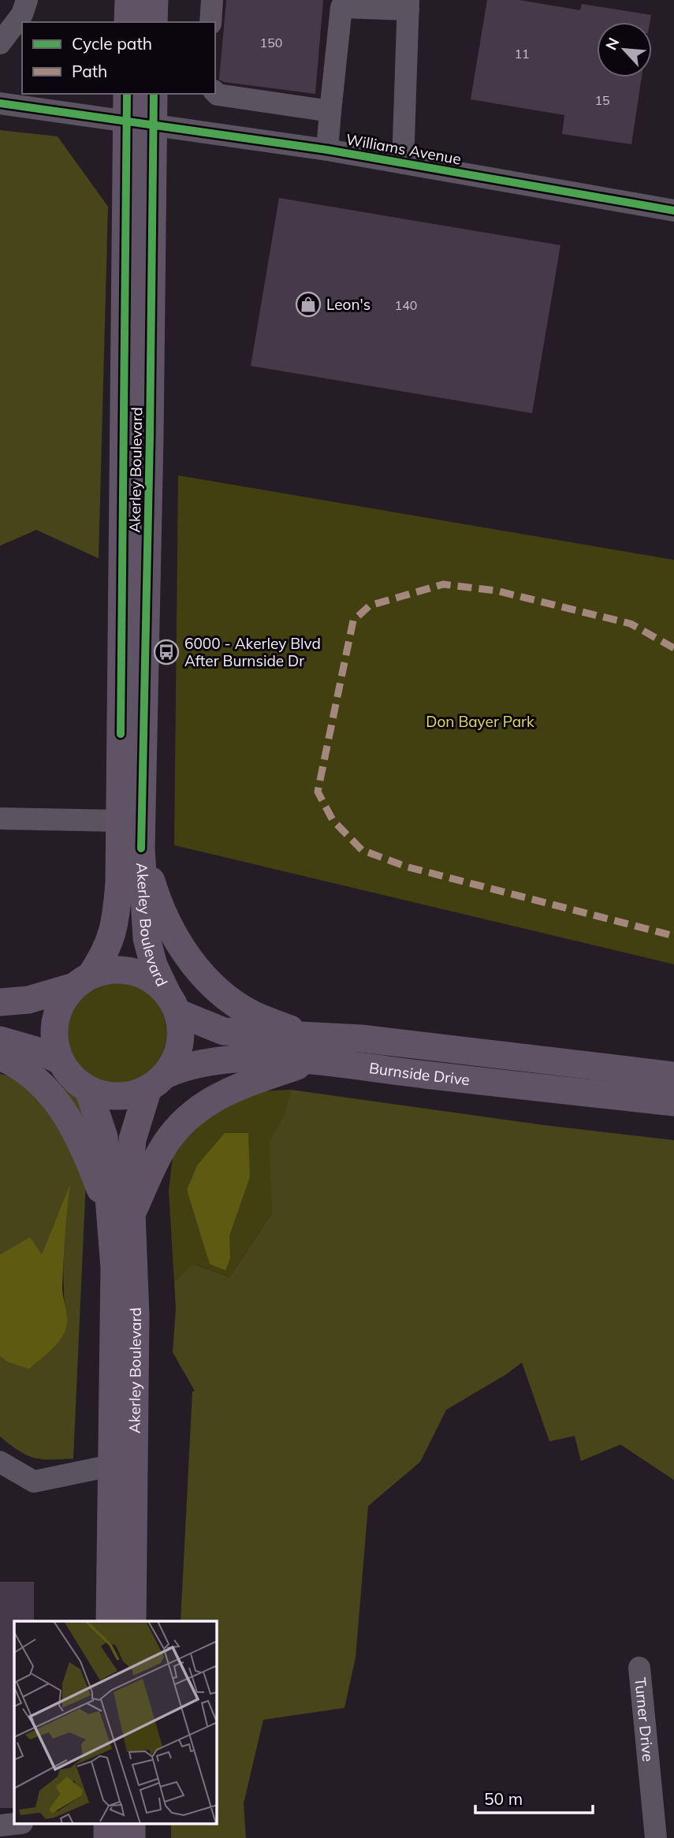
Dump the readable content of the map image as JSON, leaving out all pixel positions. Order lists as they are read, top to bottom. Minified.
{"streets":{"main road":["Akerley Boulevard","Burnside Drive"],"street":["Williams Avenue","Turner Drive"]},"crossings":[["Williams Avenue","Akerley Boulevard"],["Akerley Boulevard","Burnside Drive"]],"parks":["Don Bayer Park"],"places":{"shop":["Leon's"],"bus stop":["6000 - Akerley Blvd After Burnside Dr"]},"house_numbers":["150","11","15","140"],"legend":["Cycle path","Path"],"scale_bar":"50 m","north":"top left"}
